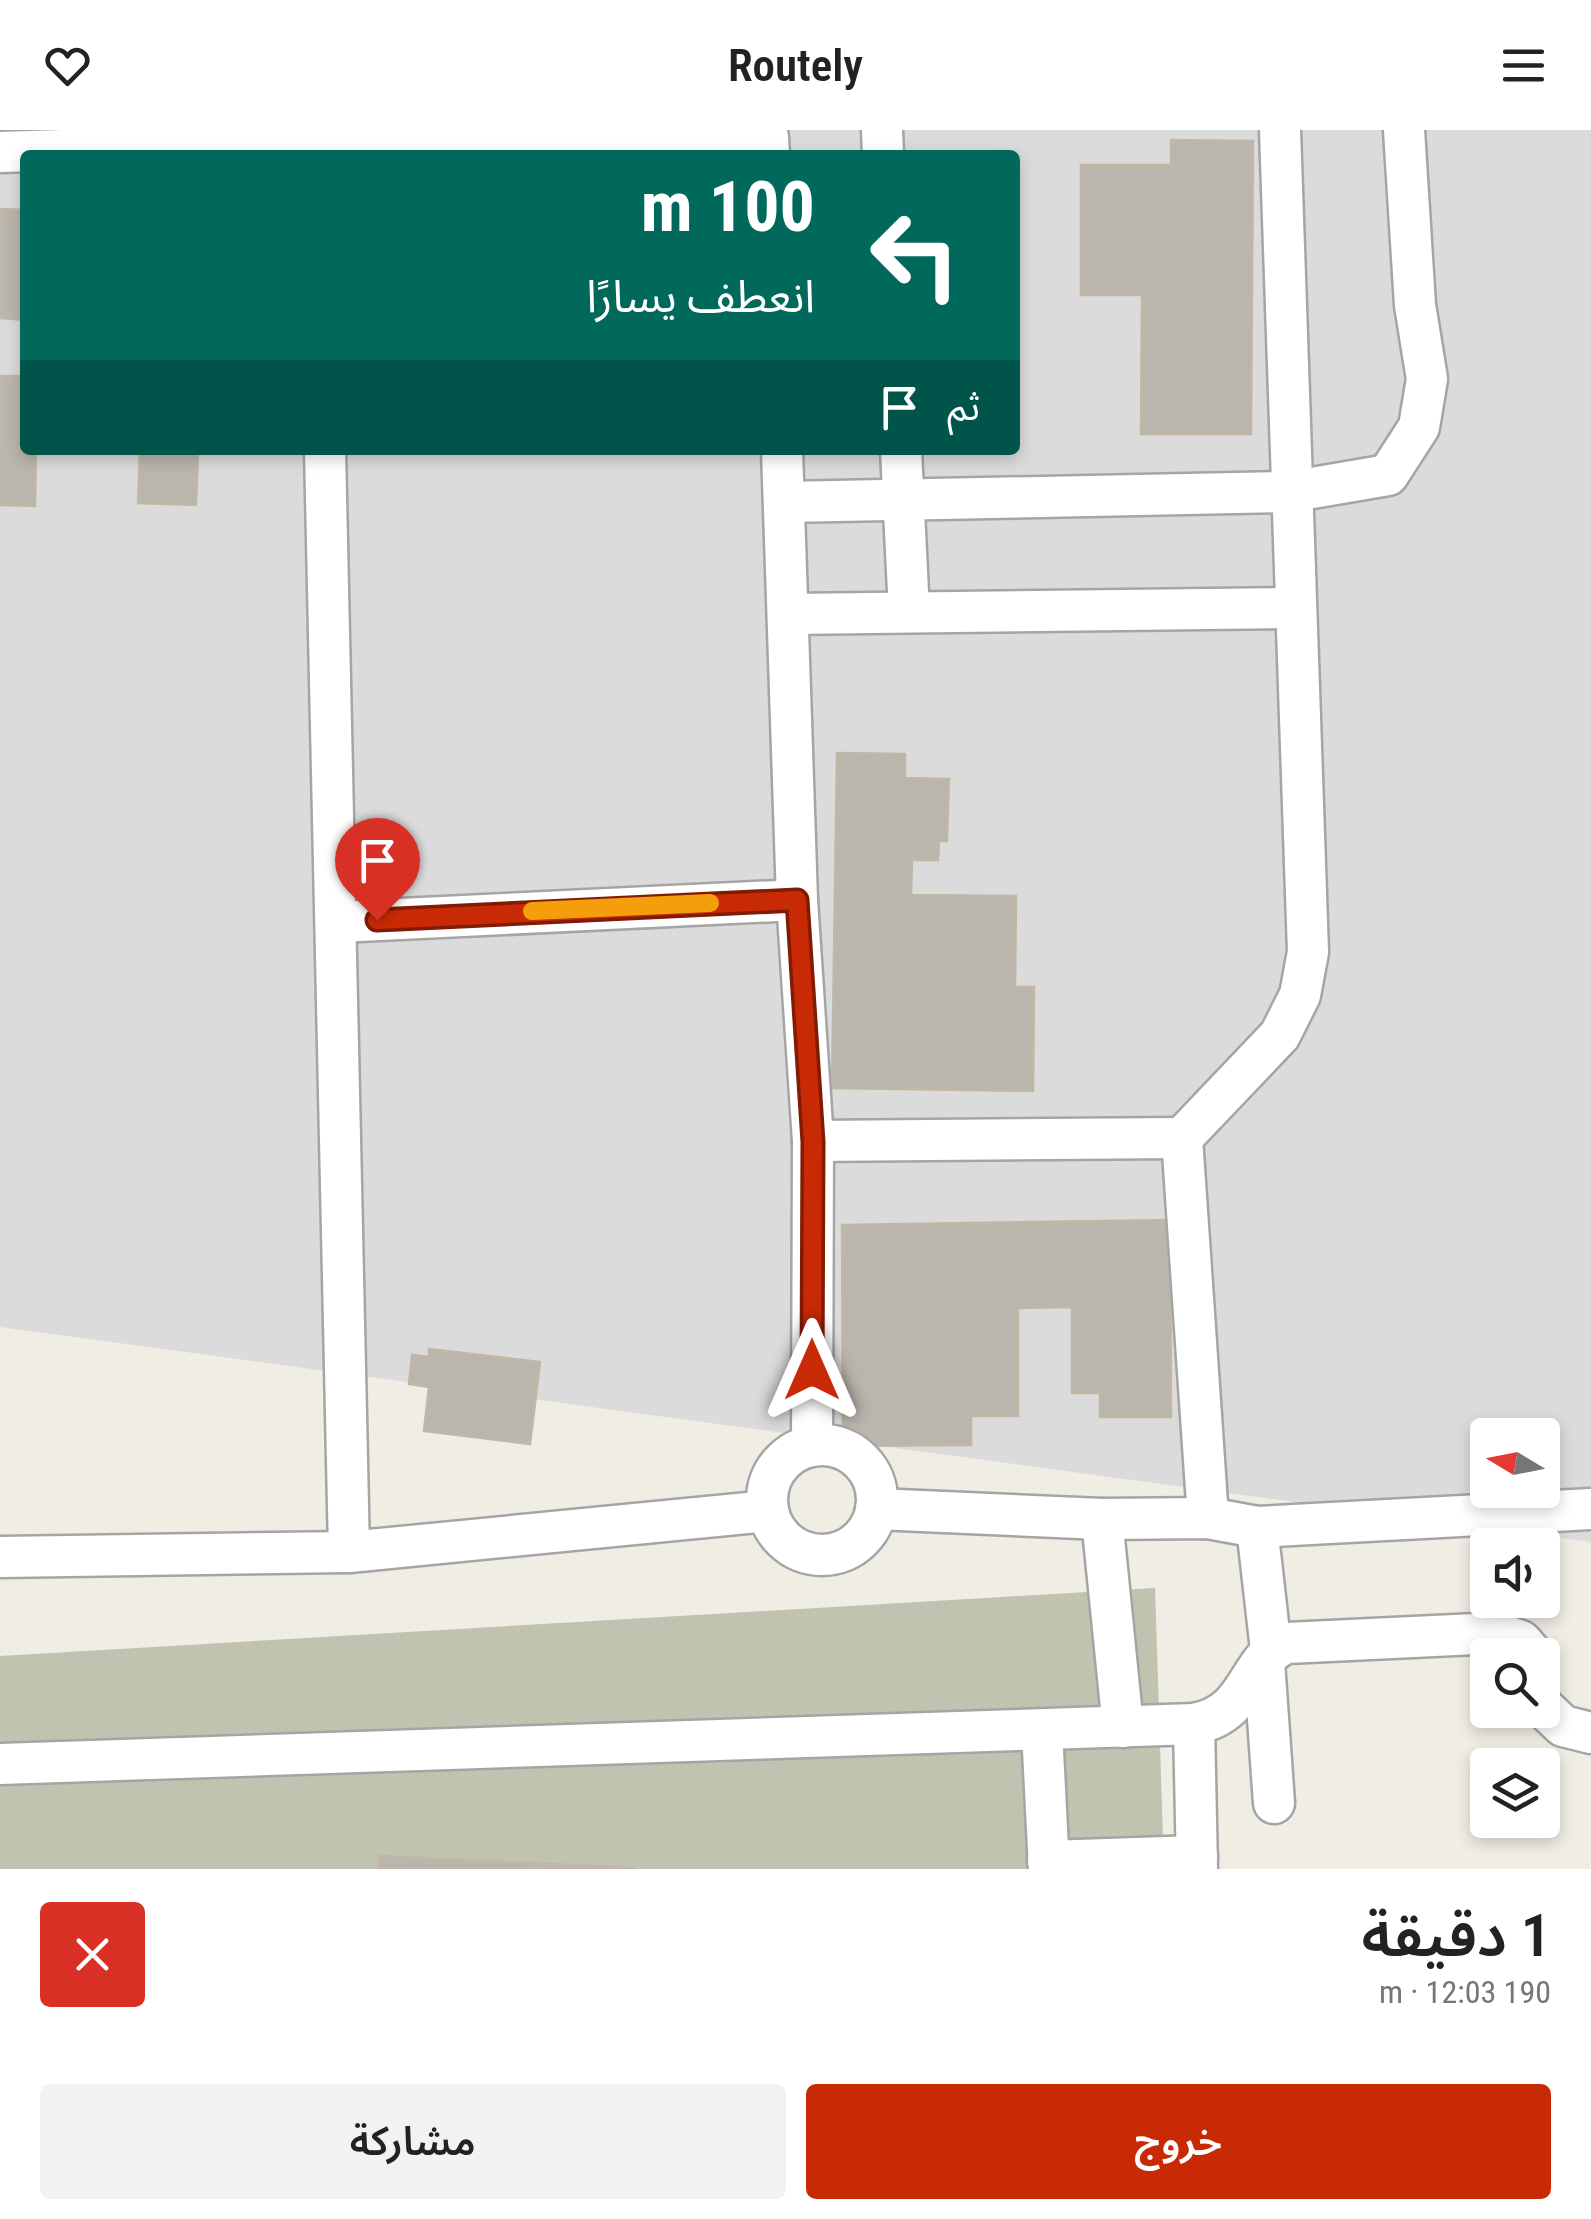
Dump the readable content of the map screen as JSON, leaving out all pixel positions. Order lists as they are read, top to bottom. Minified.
{"north":"left","page":{"header":"Routely","turn":["100 m","انعطف يسارًا"],"then":"ثم","heading":["1 دقيقة","190 m · 12:03"],"buttons":["خروج","مشاركة"]}}
